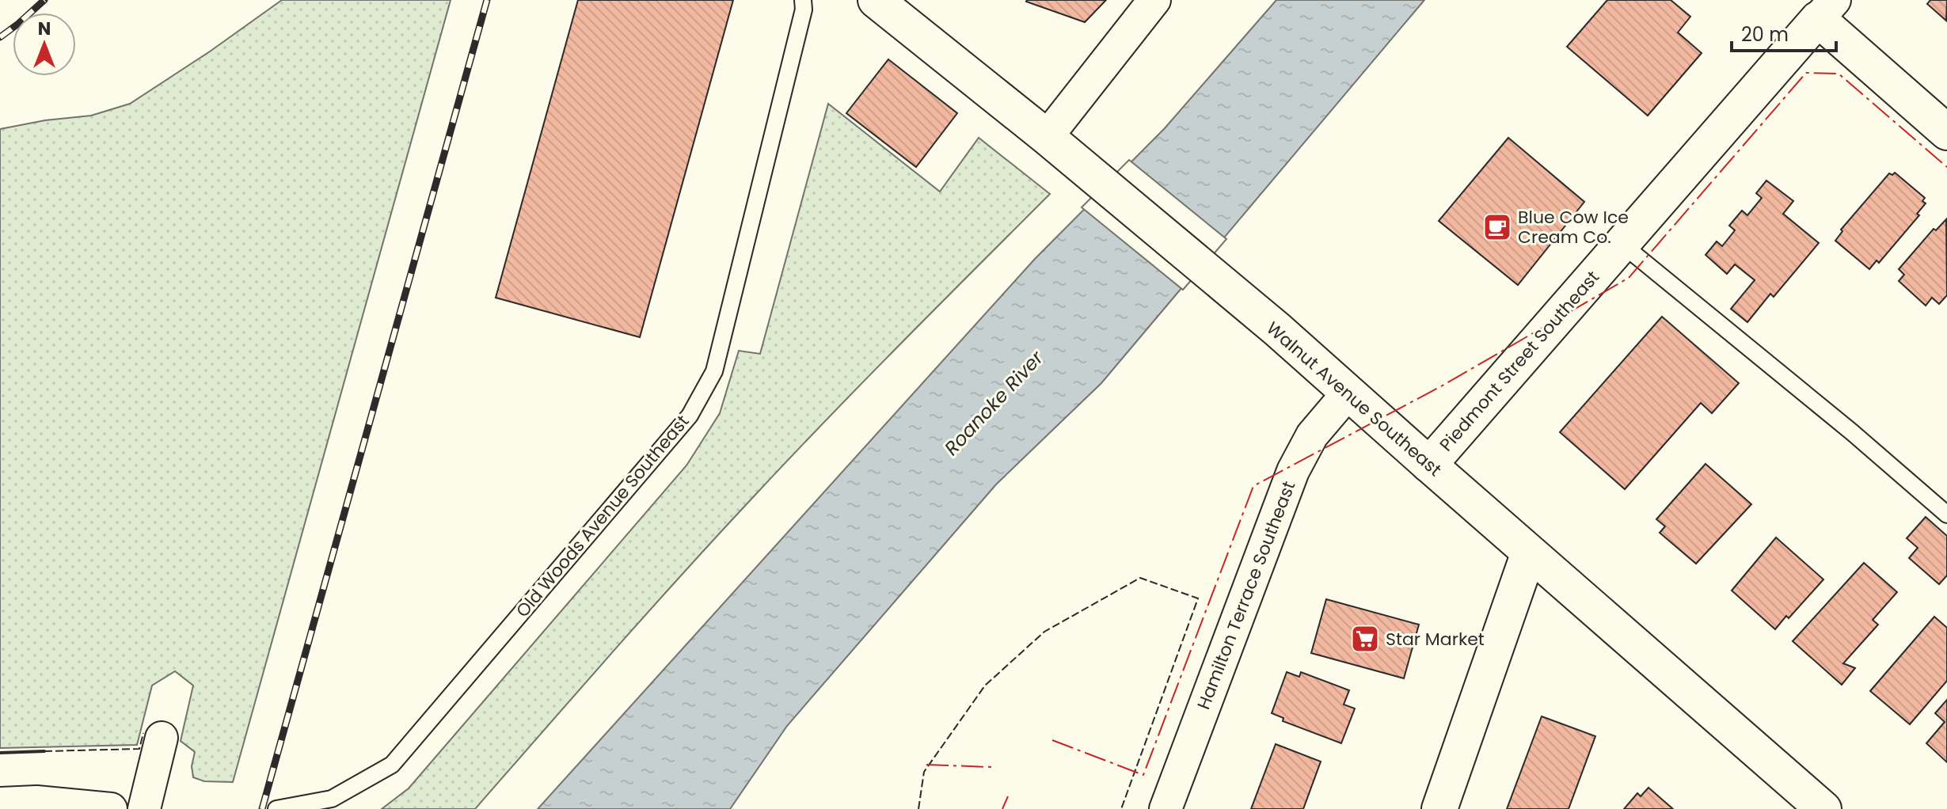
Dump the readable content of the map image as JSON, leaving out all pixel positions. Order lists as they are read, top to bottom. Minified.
{"streets":{"main road":["Piedmont Street Southeast","Walnut Avenue Southeast"],"street":["Hamilton Terrace Southeast"],"lane":["Old Woods Avenue Southeast"]},"crossings":[["Piedmont Street Southeast","Walnut Avenue Southeast"],["Walnut Avenue Southeast","Hamilton Terrace Southeast"]],"water":["Roanoke River"],"places":{"cafe":["Blue Cow Ice Cream Co."],"supermarket":["Star Market"]},"scale_bar":"20 m","north":"top"}
